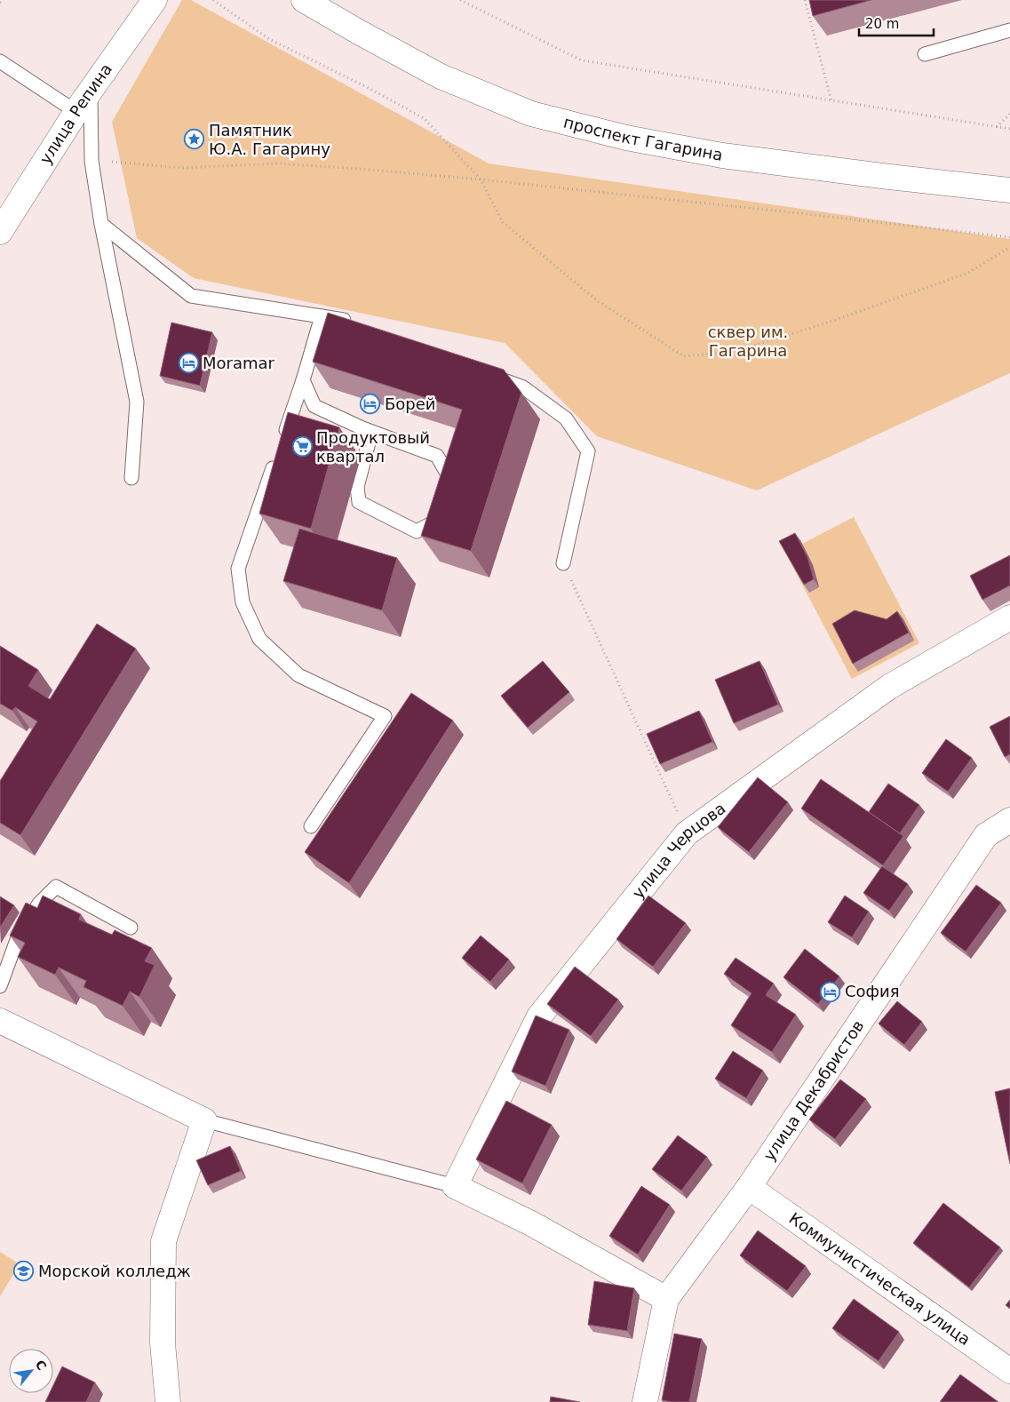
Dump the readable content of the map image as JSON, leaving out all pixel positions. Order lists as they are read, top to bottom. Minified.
{"streets":{"street":["улица Репина","проспект Гагарина","улица Черцова","улица Декабристов","Коммунистическая улица"]},"crossings":[["улица Декабристов","Коммунистическая улица"]],"parks":["сквер им. Гагарина"],"places":{"place":["Памятник Ю.А. Гагарину"],"hotel":["Moramar","Борей","София"],"supermarket":["Продуктовый квартал"],"school or university":["Морской колледж"]},"scale_bar":"20 m","north":"top right"}
